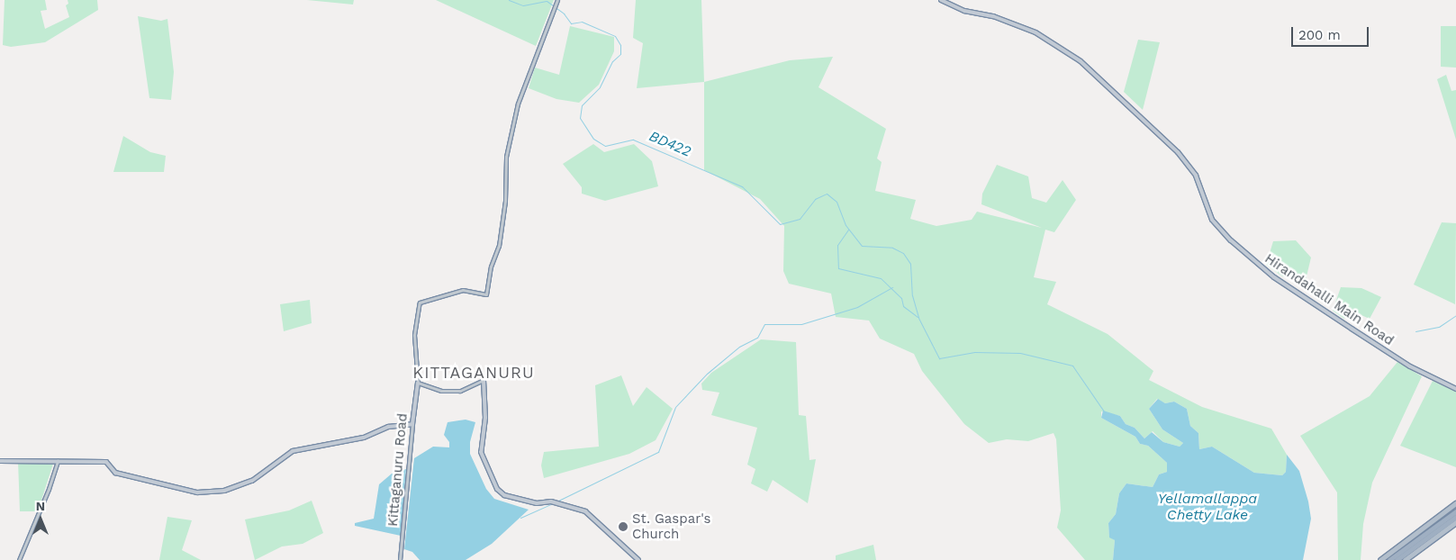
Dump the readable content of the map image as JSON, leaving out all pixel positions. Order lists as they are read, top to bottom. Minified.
{"streets":{"main road":["Hirandahalli Main Road","Kittaganuru Road"]},"districts":["KITTAGANURU"],"water":["BD422","Yellamallappa Chetty Lake"],"places":["St. Gaspar's Church"],"scale_bar":"200 m","north":"top"}
